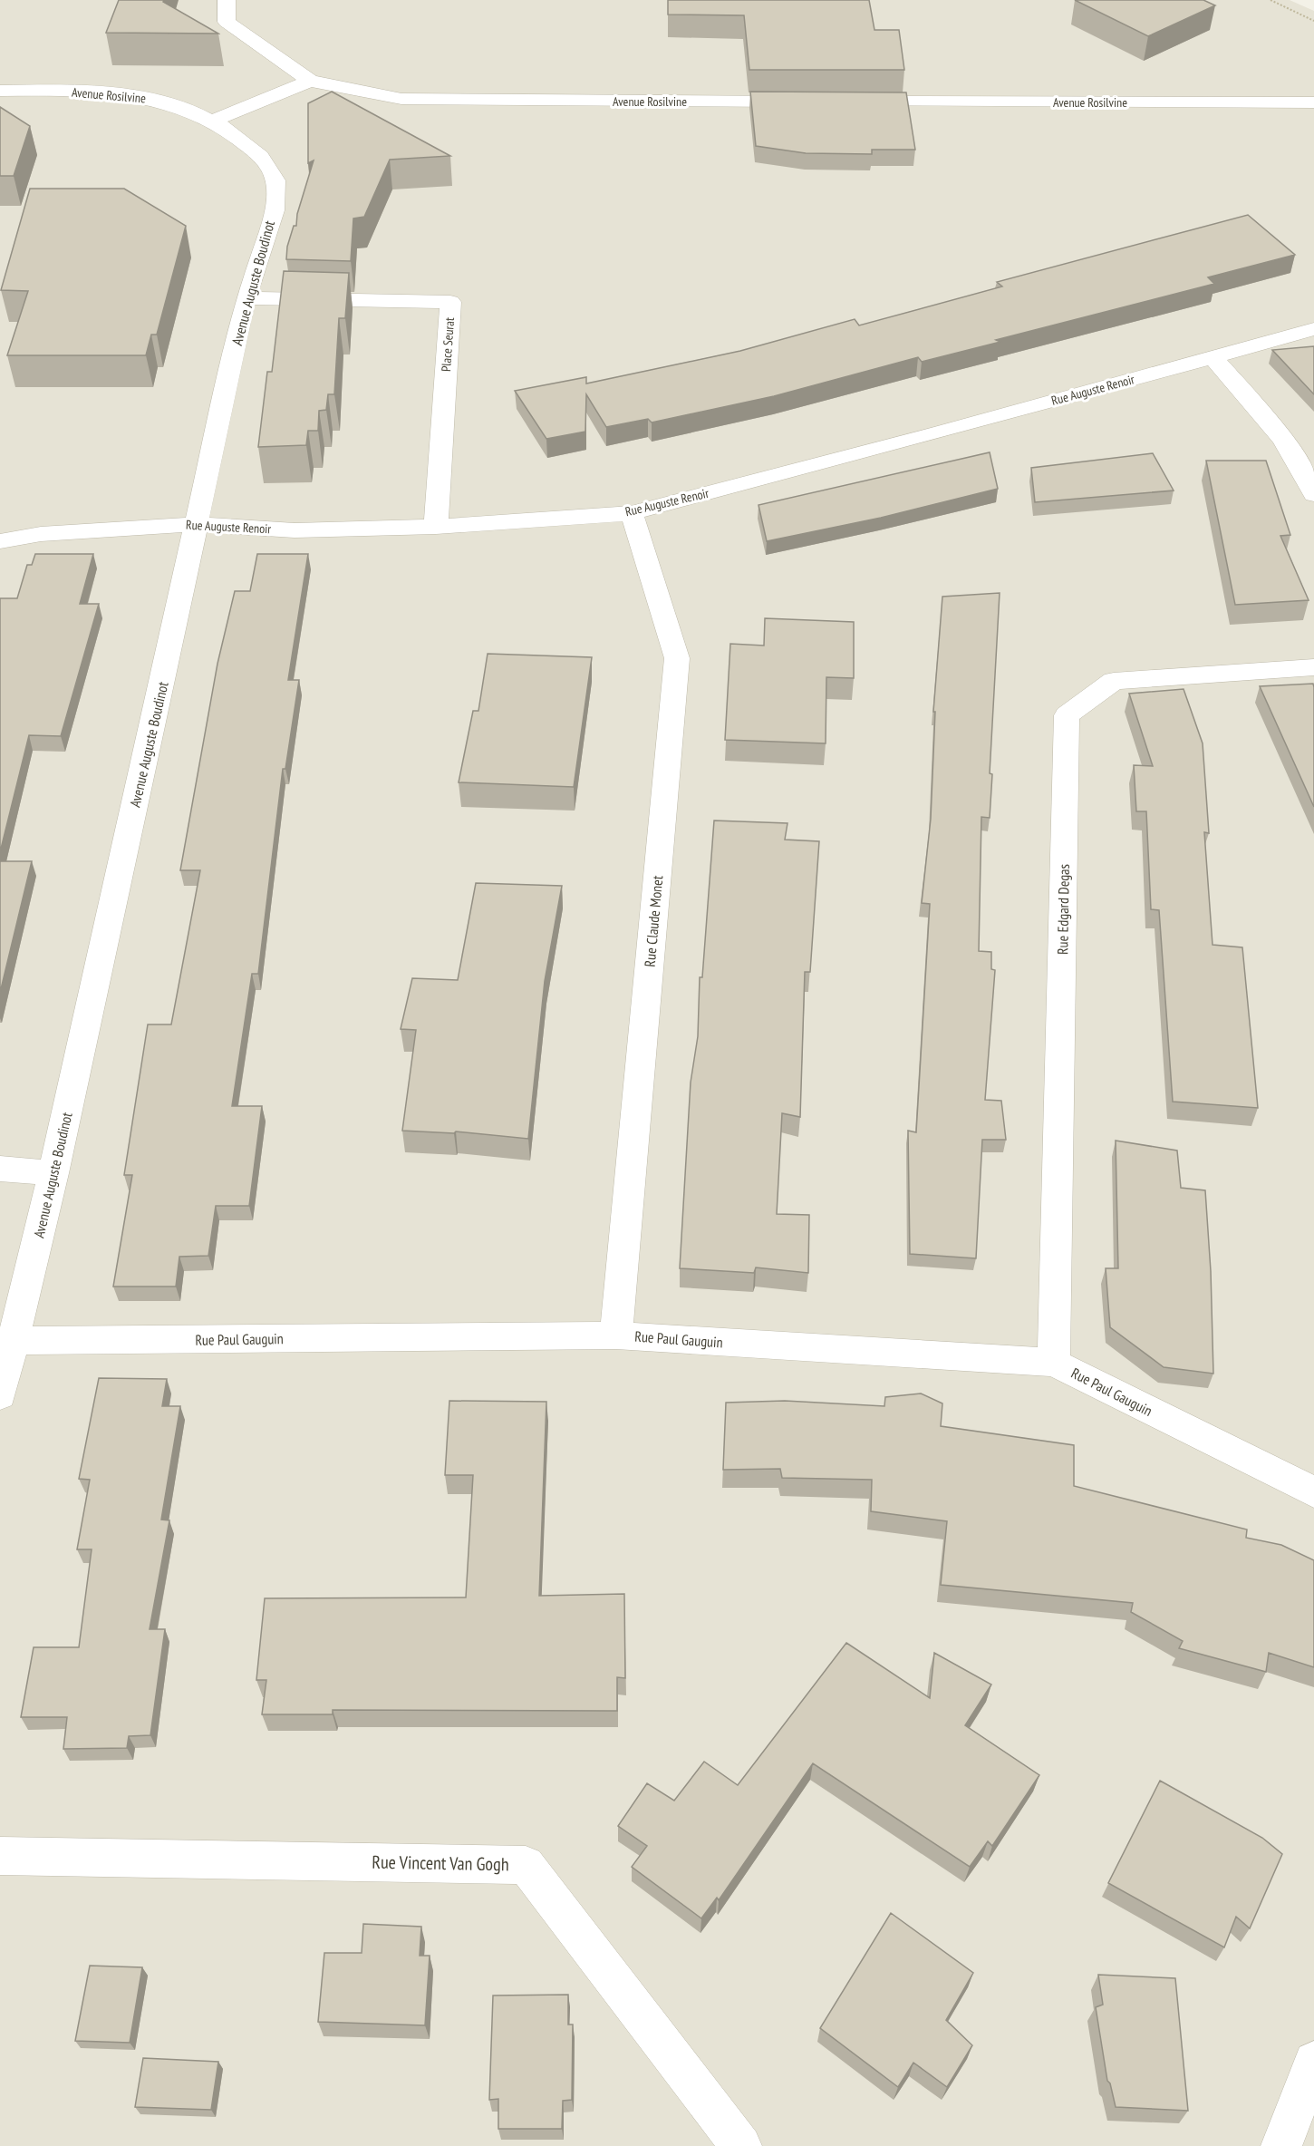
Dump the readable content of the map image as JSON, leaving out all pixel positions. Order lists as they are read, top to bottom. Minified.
{"streets":{"street":["Avenue Rosilvine","Avenue Auguste Boudinot","Place Seurat","Rue Auguste Renoir","Rue Edgard Degas","Rue Claude Monet","Rue Paul Gauguin","Rue Vincent Van Gogh"]},"crossings":[["Avenue Rosilvine","Avenue Auguste Boudinot"],["Avenue Auguste Boudinot","Place Seurat"],["Avenue Auguste Boudinot","Rue Auguste Renoir"],["Avenue Auguste Boudinot","Rue Paul Gauguin"],["Place Seurat","Rue Auguste Renoir"],["Rue Auguste Renoir","Rue Claude Monet"],["Rue Edgard Degas","Rue Paul Gauguin"],["Rue Claude Monet","Rue Paul Gauguin"]]}
